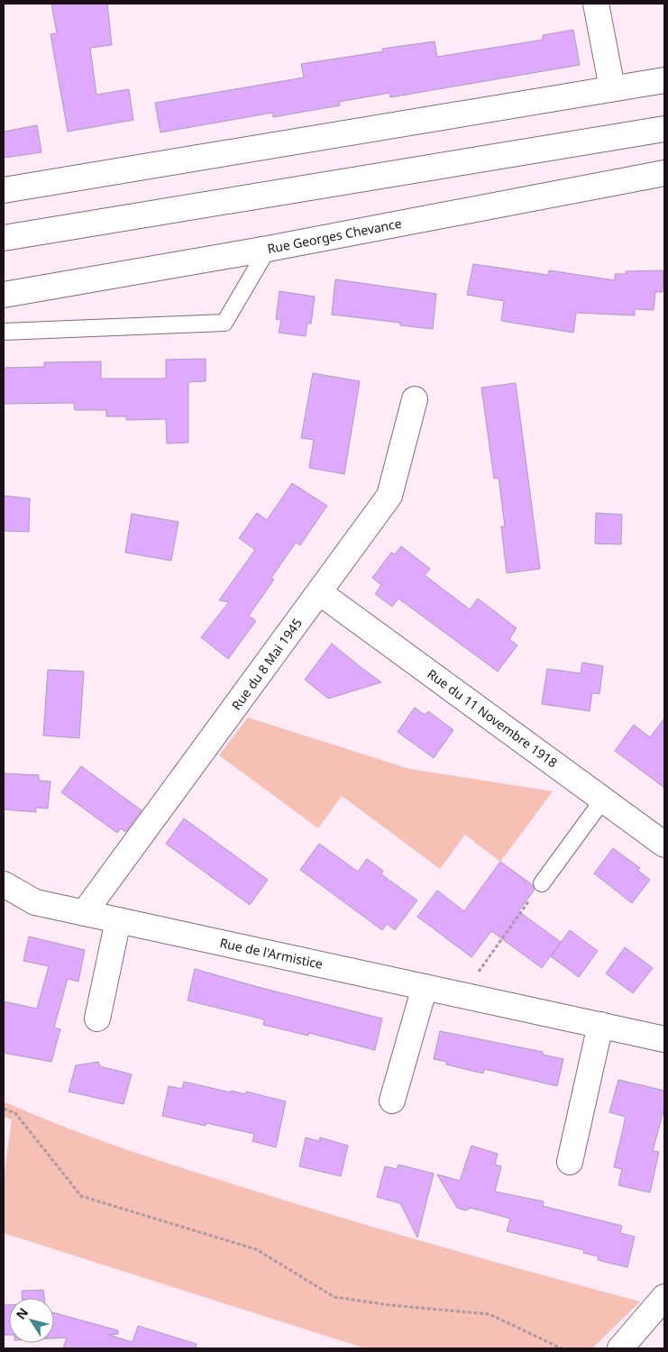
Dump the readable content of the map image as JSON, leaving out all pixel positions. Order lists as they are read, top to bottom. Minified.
{"streets":{"street":["Rue Georges Chevance","Rue du 8 Mai 1945","Rue du 11 Novembre 1918","Rue de l'Armistice"]},"crossings":[["Rue du 8 Mai 1945","Rue du 11 Novembre 1918"],["Rue du 8 Mai 1945","Rue de l'Armistice"]],"north":"top left"}
